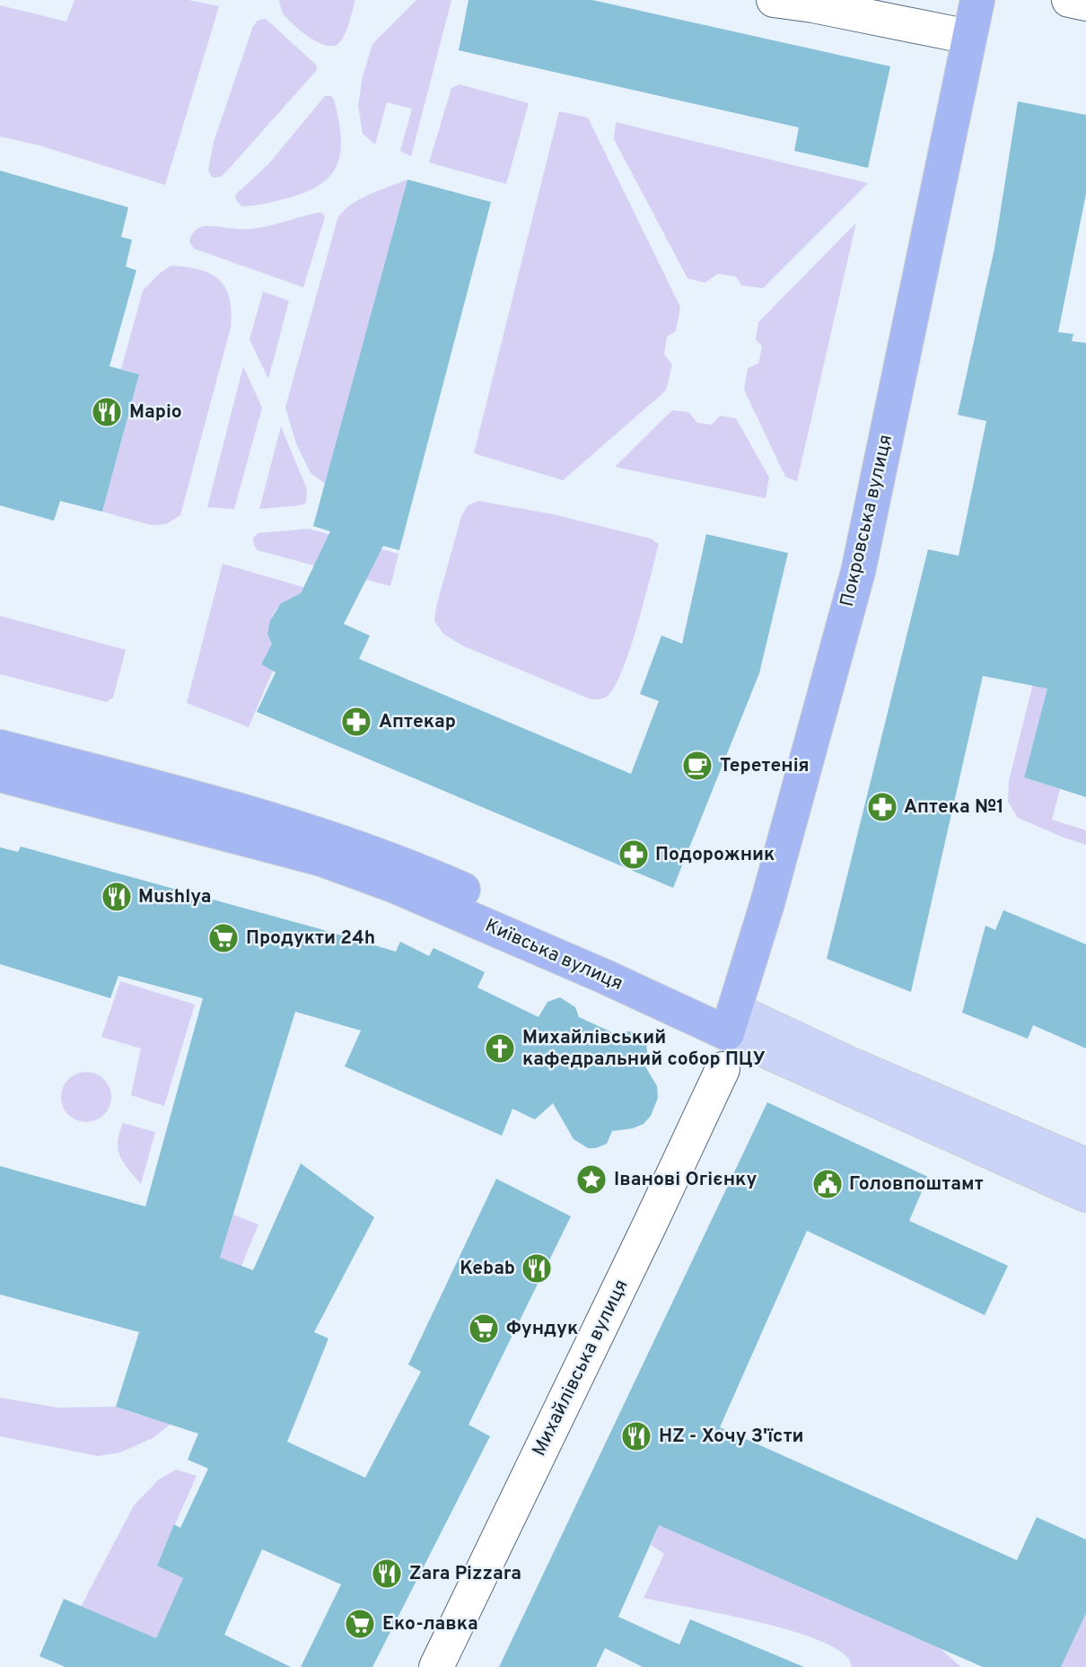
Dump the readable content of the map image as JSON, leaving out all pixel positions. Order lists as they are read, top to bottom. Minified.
{"streets":{"highway":["Покровська вулиця","Київська вулиця"],"street":["Михайлівська вулиця"]},"crossings":[["Покровська вулиця","Київська вулиця"]],"places":{"restaurant":["Маріо","Mushlya","Kebab","HZ - Хочу З'їсти","Zara Pizzara"],"pharmacy":["Аптекар","Аптека №1","Подорожник"],"cafe":["Теретенія"],"supermarket":["Продукти 24h","Фундук","Еко-лавка"],"church":["Михайлівський кафедральний собор ПЦУ"],"place":["Іванові Огієнку"],"public building":["Головпоштамт"]}}
